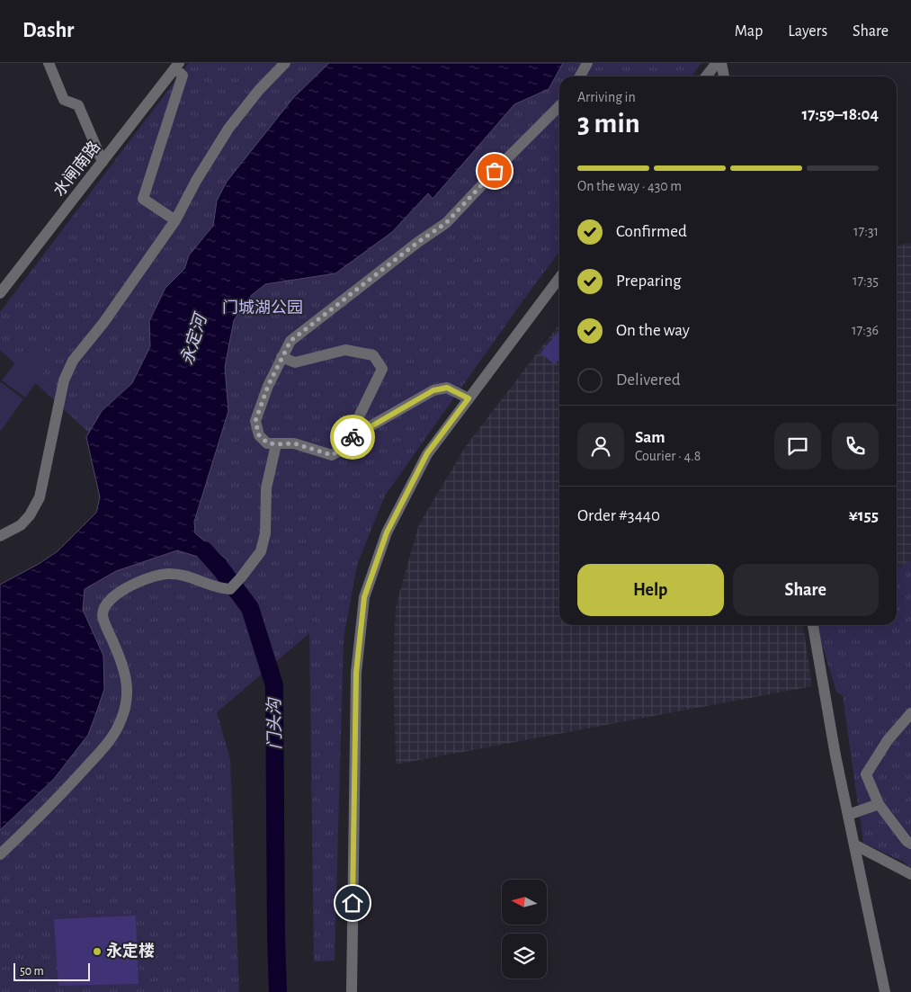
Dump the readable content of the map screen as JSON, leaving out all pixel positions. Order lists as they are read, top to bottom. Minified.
{"streets":{"street":["水闸南路"]},"water":["永定河","门头沟"],"parks":["门城湖公园"],"places":["永定楼"],"scale_bar":"50 m","north":"left","page":{"header":"Dashr","nav":["Map","Layers","Share"],"heading":["3 min","Arriving in","17:59–18:04"],"panel":["Sam","Courier · 4.8","Order #3440","¥155"],"bar":"On the way · 430 m","list":[["Confirmed","17:31"],["Preparing","17:35"],["On the way","17:36"],"Delivered"],"buttons":["Help","Share"],"scale":"50 m"}}
